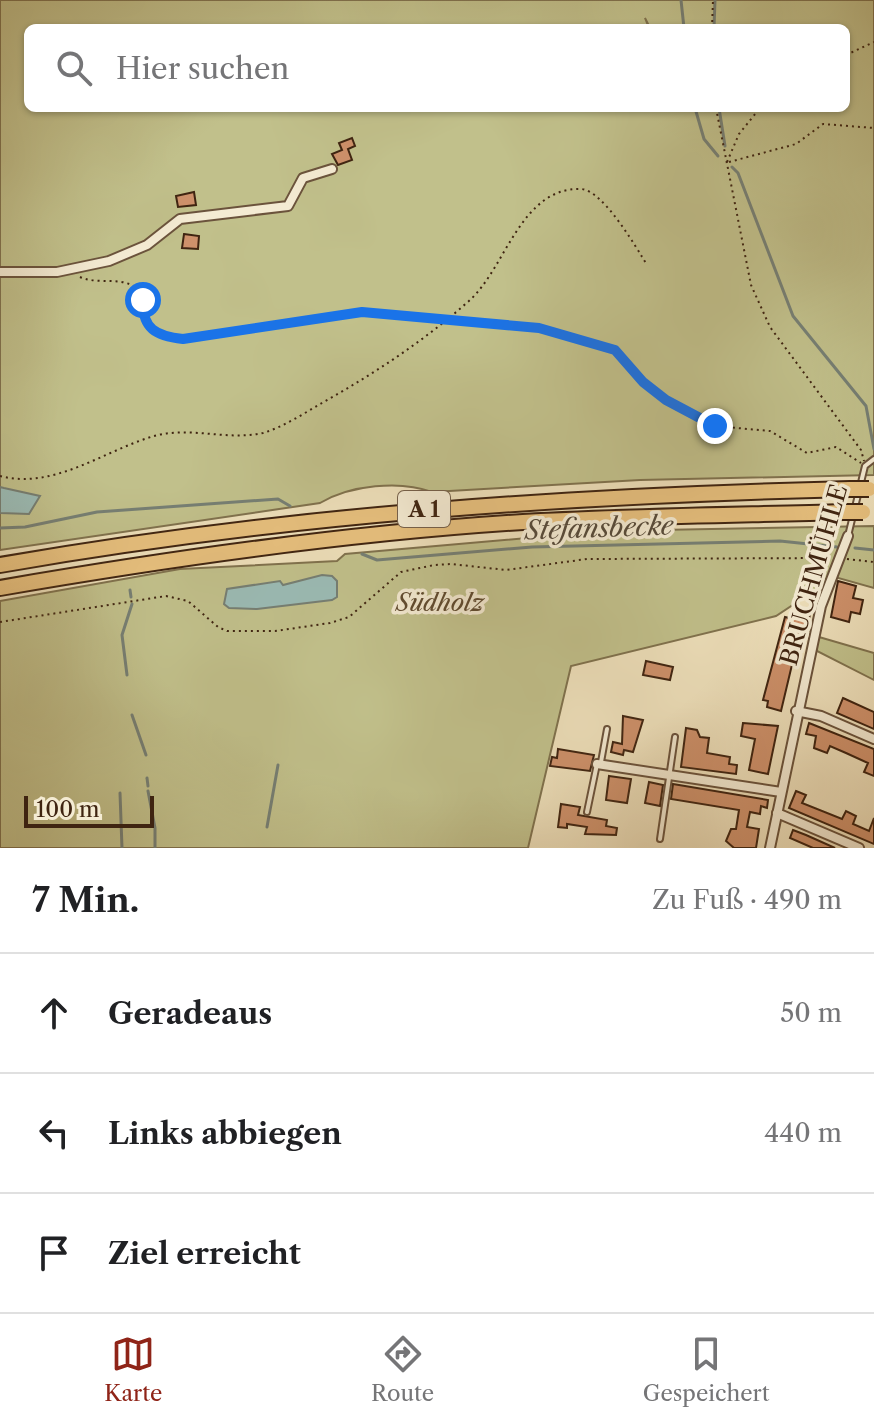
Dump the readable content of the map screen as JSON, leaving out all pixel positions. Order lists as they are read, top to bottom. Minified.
{"streets":{"highway":["A 1"],"street":["BRUCHMÜHLE"]},"water":["Stefansbecke"],"parks":["Südholz"],"scale_bar":"100 m","page":{"search":"Hier suchen","scale":"100 m","heading":["7 Min.","Zu Fuß · 490 m"],"list":[["Geradeaus","50 m"],["Links abbiegen","440 m"],"Ziel erreicht"],"nav":["Karte","Route","Gespeichert"]}}
